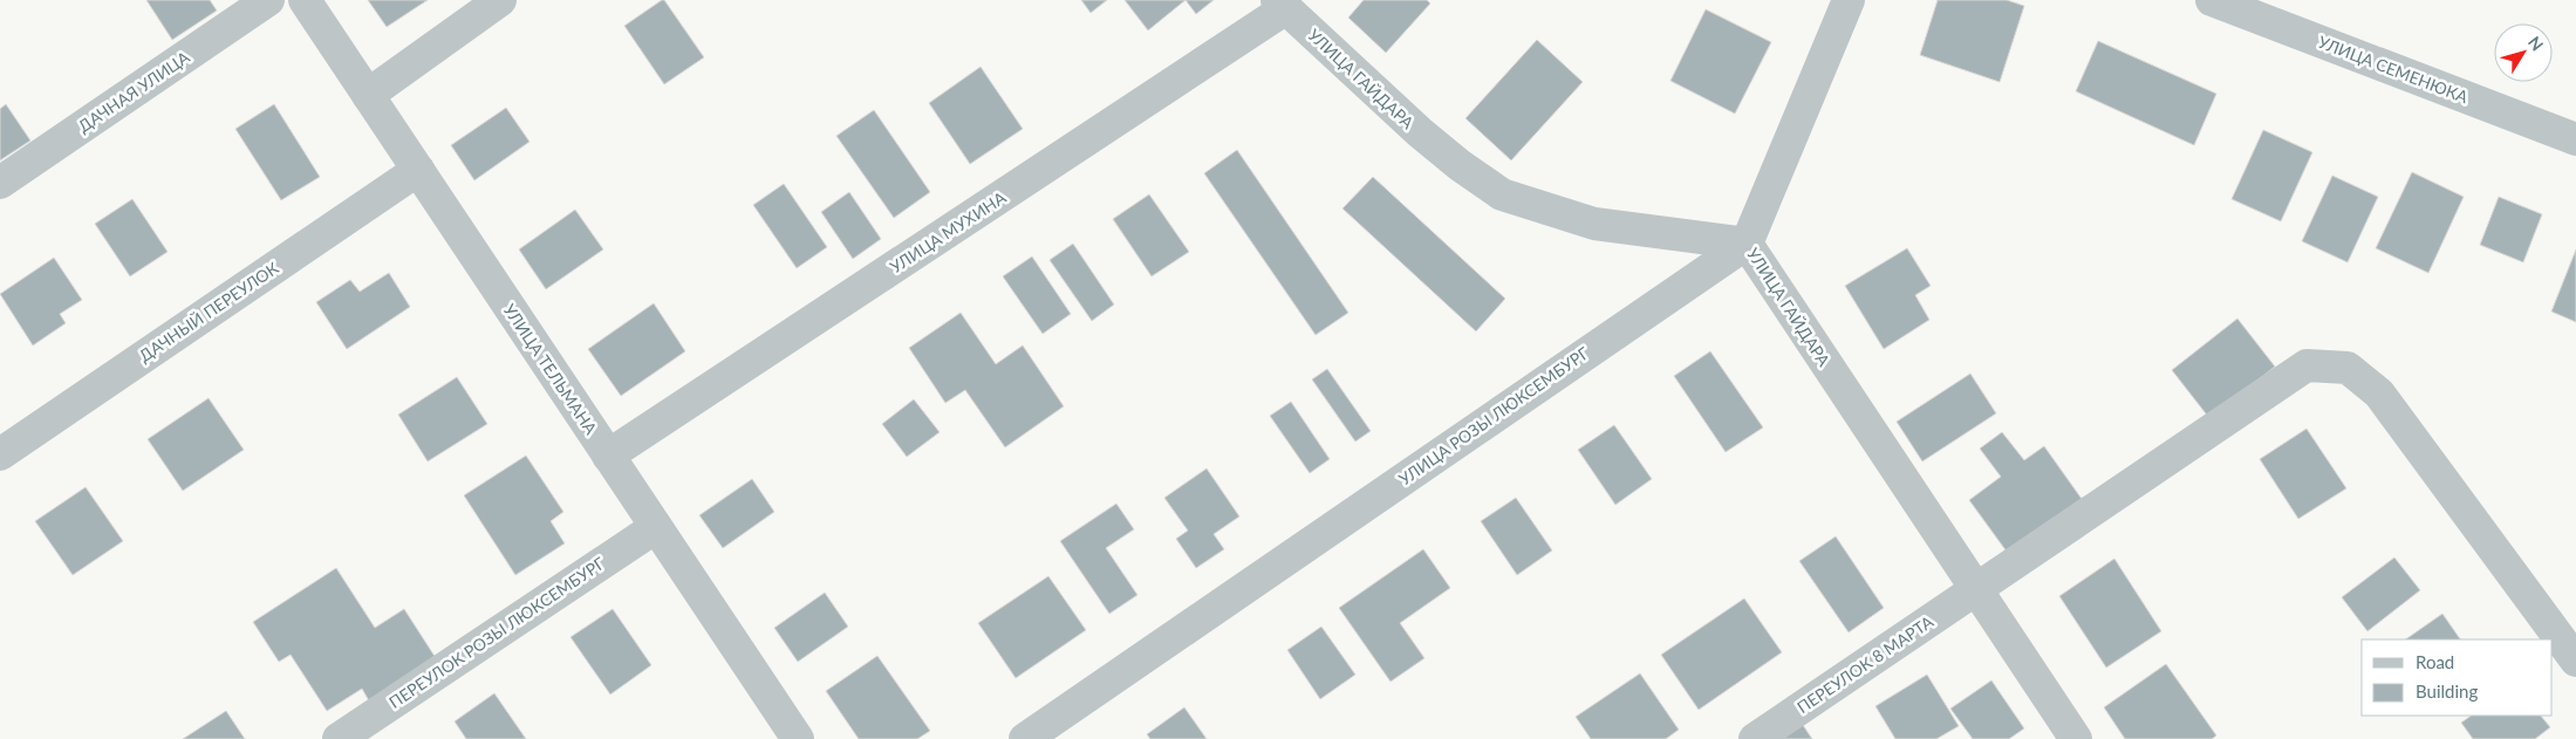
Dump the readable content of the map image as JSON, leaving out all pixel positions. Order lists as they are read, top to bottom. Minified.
{"streets":{"street":["УЛИЦА СЕМЕНЮКА","УЛИЦА ГАЙДАРА","ДАЧНАЯ УЛИЦА","УЛИЦА МУХИНА","ДАЧНЫЙ ПЕРЕУЛОК","УЛИЦА ТЕЛЬМАНА","УЛИЦА РОЗЫ ЛЮКСЕМБУРГ","ПЕРЕУЛОК РОЗЫ ЛЮКСЕМБУРГ","ПЕРЕУЛОК 8 МАРТА"]},"crossings":[["УЛИЦА ГАЙДАРА","УЛИЦА МУХИНА"],["УЛИЦА ГАЙДАРА","УЛИЦА РОЗЫ ЛЮКСЕМБУРГ"],["УЛИЦА ГАЙДАРА","ПЕРЕУЛОК 8 МАРТА"],["УЛИЦА МУХИНА","УЛИЦА ТЕЛЬМАНА"],["ДАЧНЫЙ ПЕРЕУЛОК","УЛИЦА ТЕЛЬМАНА"],["УЛИЦА ТЕЛЬМАНА","ПЕРЕУЛОК РОЗЫ ЛЮКСЕМБУРГ"]],"legend":["Road","Building"],"north":"top right"}
